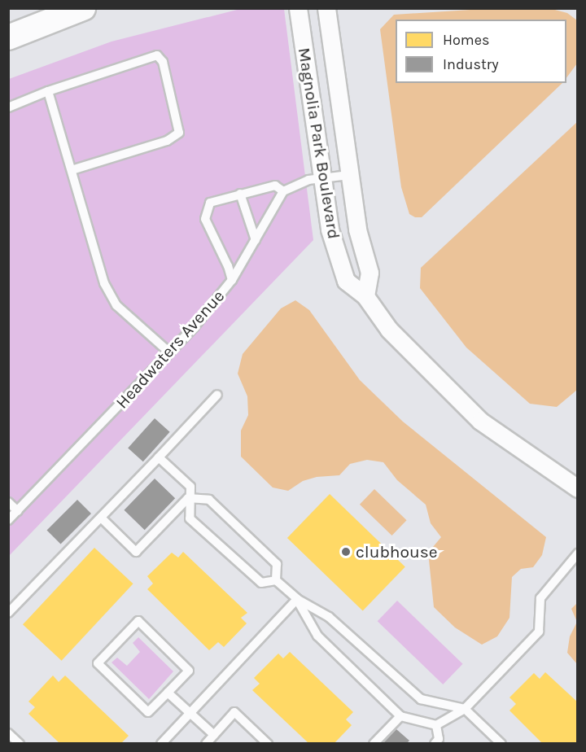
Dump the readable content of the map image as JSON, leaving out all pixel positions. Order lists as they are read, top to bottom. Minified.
{"streets":{"street":["Magnolia Park Boulevard"],"lane":["Headwaters Avenue"]},"places":["clubhouse"],"legend":["Homes","Industry"]}
